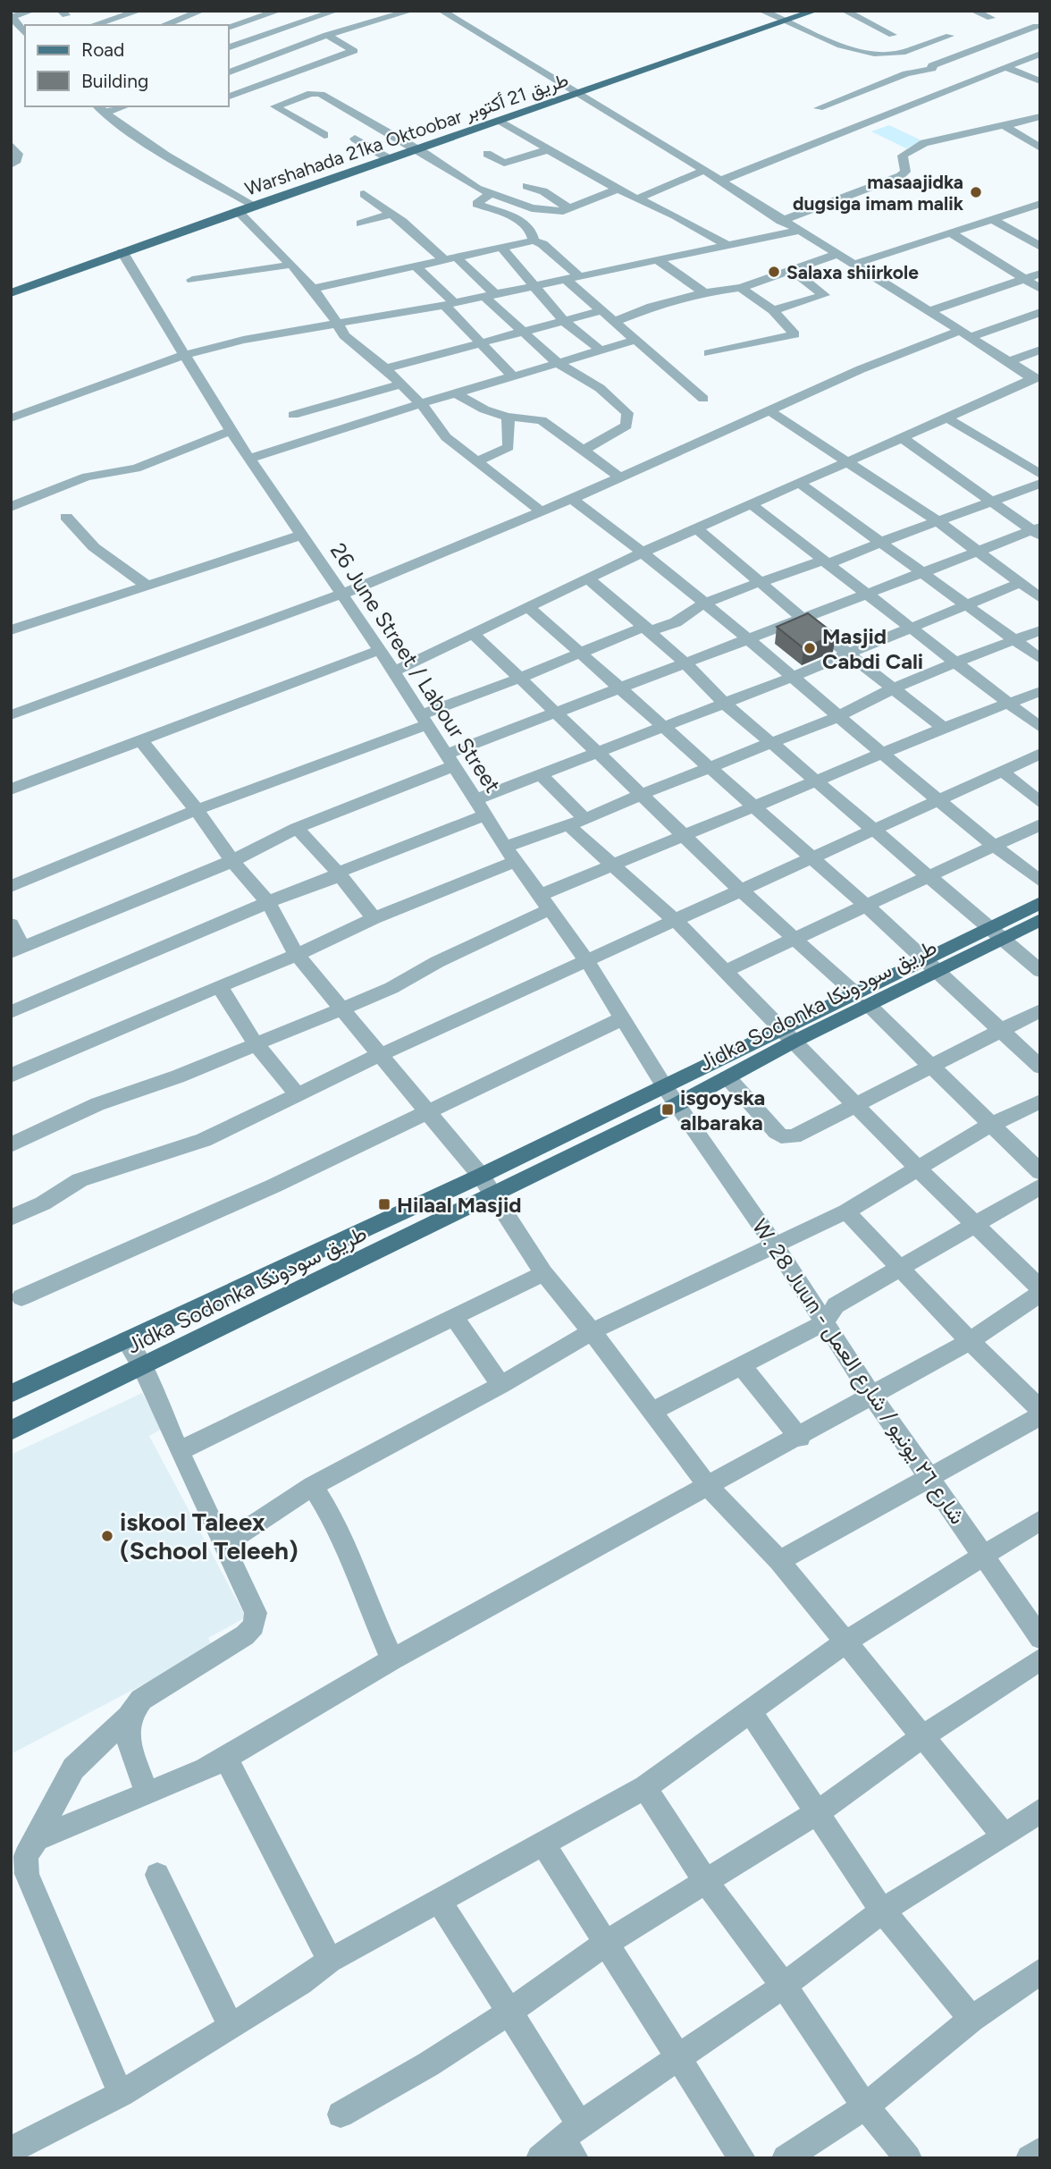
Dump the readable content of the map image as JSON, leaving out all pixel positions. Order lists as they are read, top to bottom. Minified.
{"streets":{"main road":["Warshahada 21ka Oktoobar طريق 21 أكتوبر","Jidka Sodonka طريق سودونكا"],"street":["26 June Street / Labour Street","W. 28 Juun - شارع ٢٦ يونيو / شارع العمل"]},"crossings":[["Warshahada 21ka Oktoobar طريق 21 أكتوبر","26 June Street / Labour Street"],["26 June Street / Labour Street","Jidka Sodonka طريق سودونكا"],["26 June Street / Labour Street","W. 28 Juun - شارع ٢٦ يونيو / شارع العمل"],["Jidka Sodonka طريق سودونكا","W. 28 Juun - شارع ٢٦ يونيو / شارع العمل"]],"places":{"other":["masaajidka dugsiga imam malik","Salaxa shiirkole","Masjid Cabdi Cali","iskool Taleex (School Teleeh)"],"transit":["isgoyska albaraka","Hilaal Masjid"]},"legend":["Road","Building"]}
